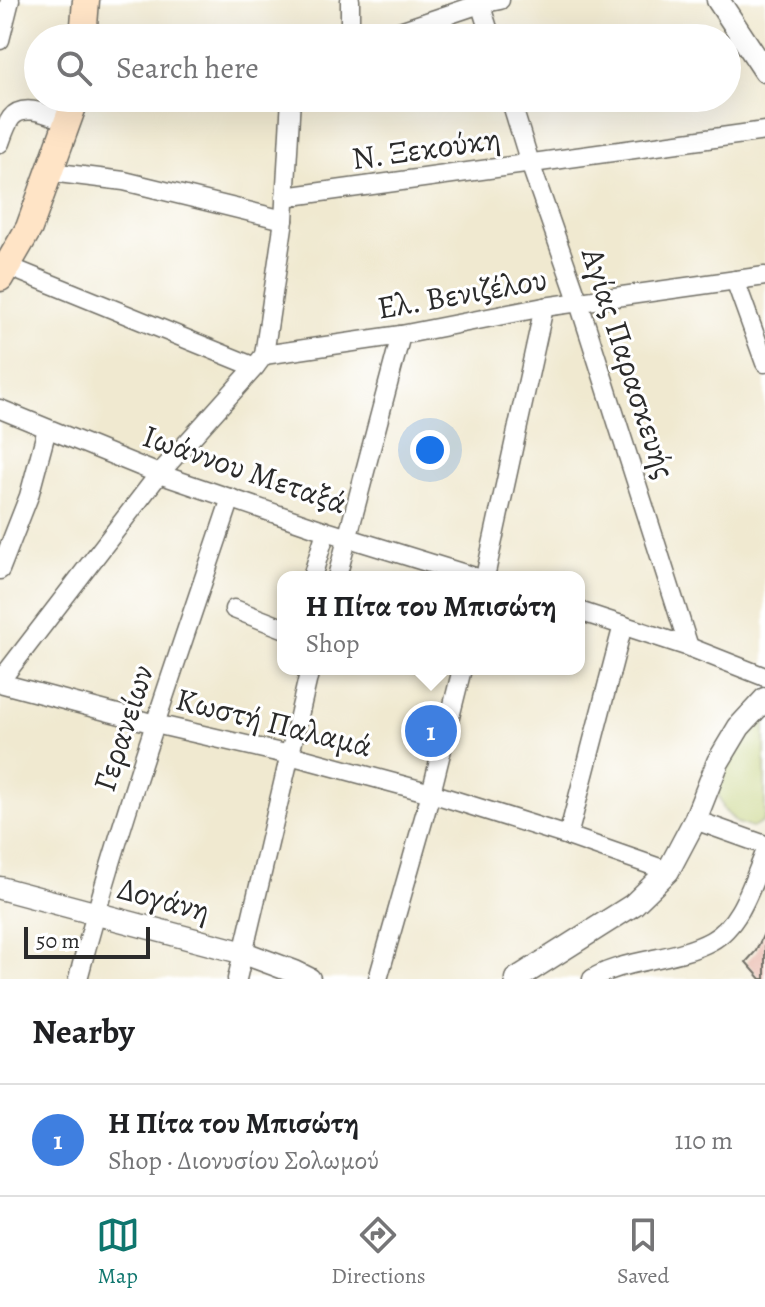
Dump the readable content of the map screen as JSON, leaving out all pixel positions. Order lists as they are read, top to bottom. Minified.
{"streets":{"street":["Ν. Ξεκούκη","Ελ. Βενιζέλου","Αγίας Παρασκευής","Ιωάννου Μεταξά","Κωστή Παλαμά","Γερανείων","Δογάνη"]},"crossings":[["Ν. Ξεκούκη","Αγίας Παρασκευής"],["Ελ. Βενιζέλου","Αγίας Παρασκευής"],["Ιωάννου Μεταξά","Γερανείων"],["Κωστή Παλαμά","Γερανείων"],["Γερανείων","Δογάνη"]],"scale_bar":"50 m","page":{"search":"Search here","popup":["Η Πίτα του Μπισώτη","Shop"],"pins":"1","scale":"50 m","heading":"Nearby","list":[{"mark":"1","name":"Η Πίτα του Μπισώτη","note":"Shop · Διονυσίου Σολωμού","value":"110 m"}],"nav":["Map","Directions","Saved"]}}
